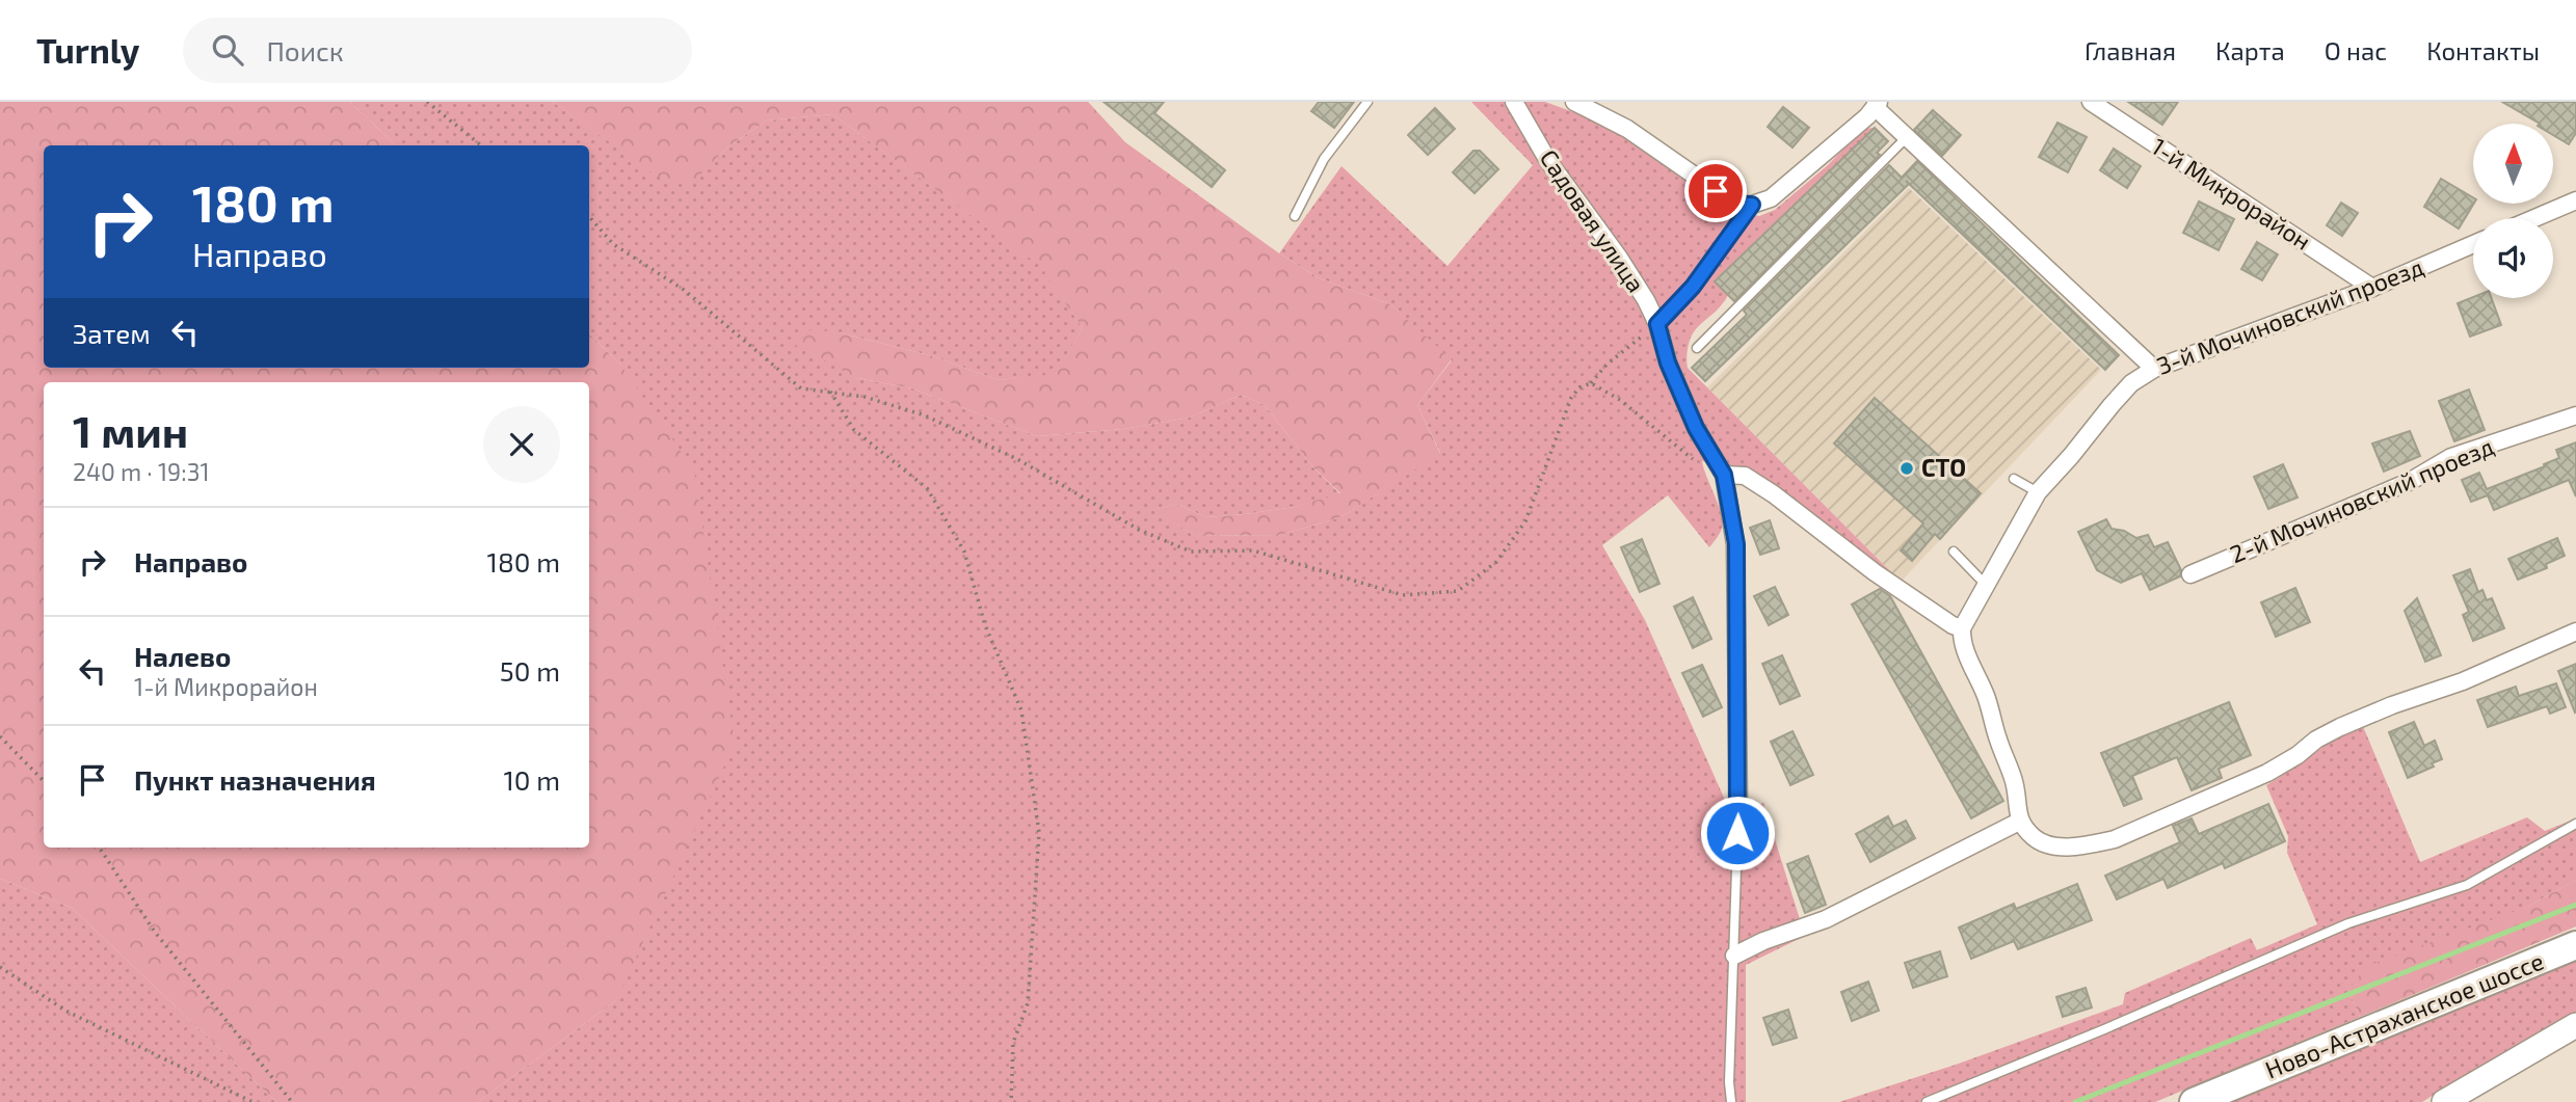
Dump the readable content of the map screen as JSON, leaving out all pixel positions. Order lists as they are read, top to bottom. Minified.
{"streets":{"main road":["Ново-Астраханское шоссе"],"street":["1-й Микрорайон","Садовая улица","3-й Мочиновский проезд","2-й Мочиновский проезд"]},"crossings":[["1-й Микрорайон","3-й Мочиновский проезд"]],"places":["СТО"],"north":"top","page":{"header":"Turnly","search":"Поиск","nav":["Главная","Карта","О нас","Контакты"],"turn":["180 m","Направо"],"then":"Затем","heading":["1 мин","240 m · 19:31"],"list":[{"name":"Направо","value":"180 m"},{"name":"Налево","note":"1-й Микрорайон","value":"50 m"},{"name":"Пункт назначения","value":"10 m"}]}}
